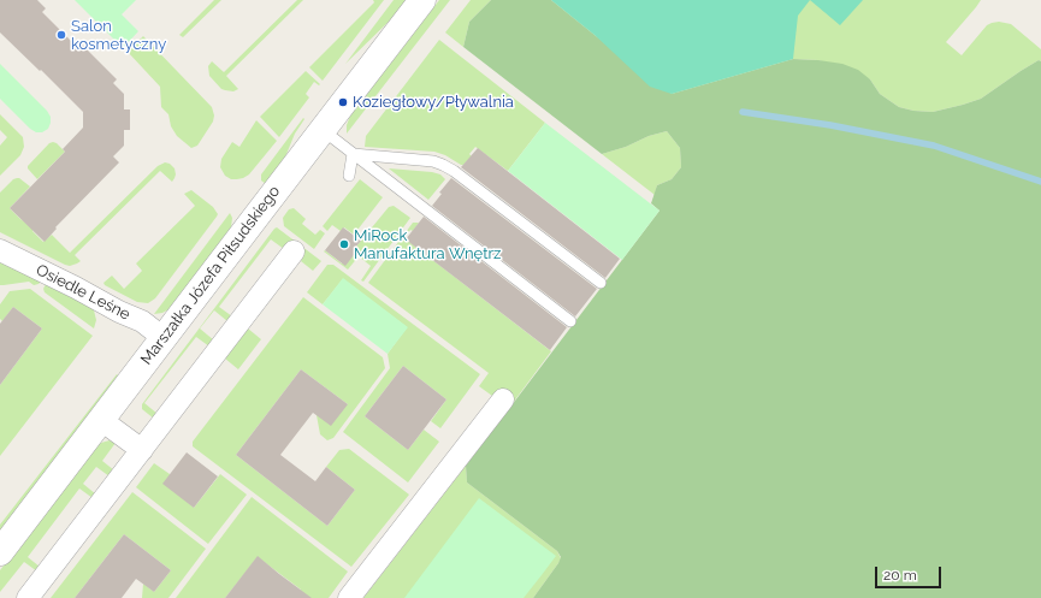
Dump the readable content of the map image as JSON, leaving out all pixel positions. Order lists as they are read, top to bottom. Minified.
{"streets":{"street":["Marszałka Józefa Piłsudskiego","Osiedle Leśne"]},"crossings":[["Marszałka Józefa Piłsudskiego","Osiedle Leśne"]],"places":["Salon kosmetyczny","Koziegłowy/Pływalnia","MiRock Manufaktura Wnętrz"],"scale_bar":"20 m"}
